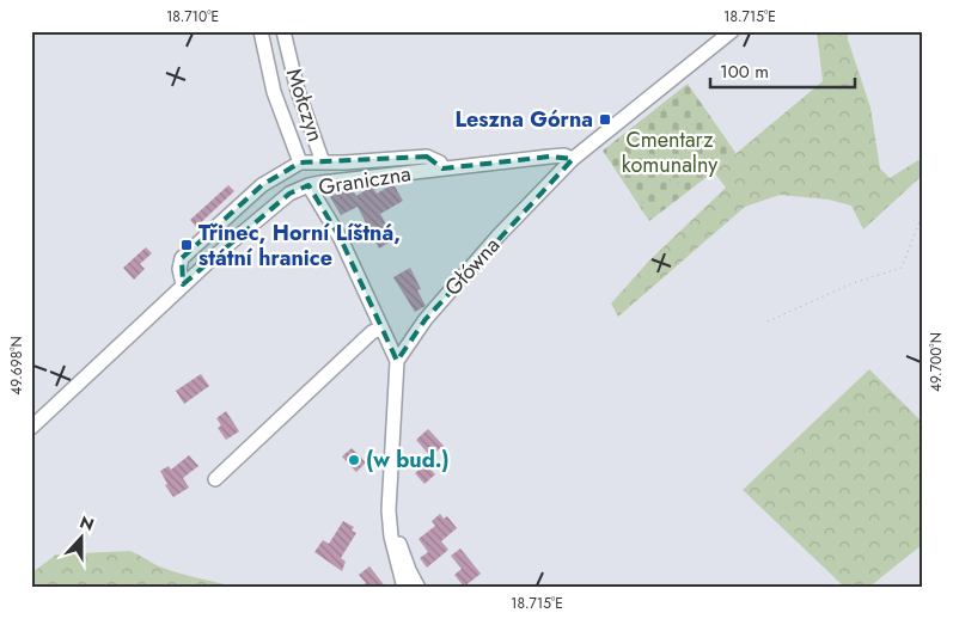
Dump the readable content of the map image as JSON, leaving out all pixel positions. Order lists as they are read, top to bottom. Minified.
{"streets":{"street":["Mołczyn","Graniczna","Główna"]},"crossings":[["Mołczyn","Graniczna"],["Graniczna","Główna"]],"parks":["Cmentarz komunalny"],"places":{"transit":["Leszna Górna","Třinec, Horní Líštná, státní hranice"],"other":["(w bud.)"]},"scale_bar":"100 m","north":"top","coordinates":["18.710°E","18.715°E","49.700°N","49.698°N"]}
